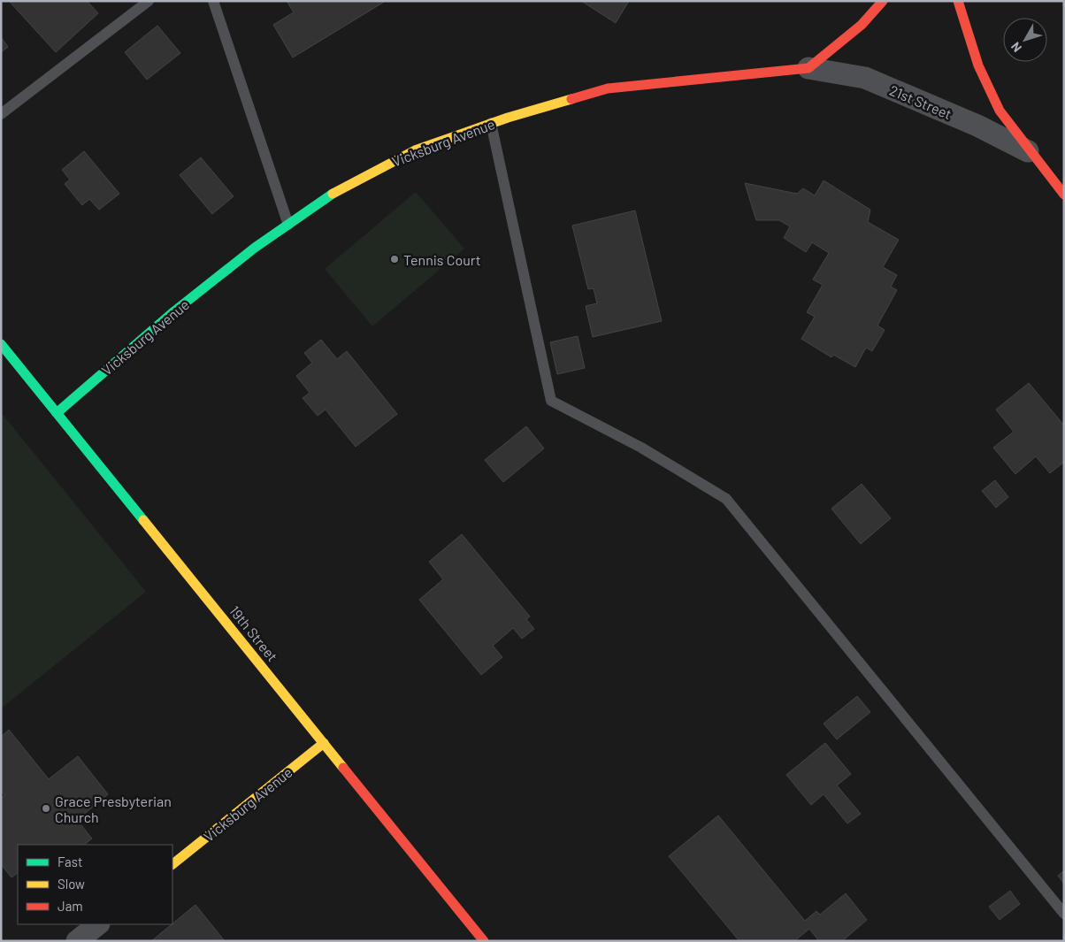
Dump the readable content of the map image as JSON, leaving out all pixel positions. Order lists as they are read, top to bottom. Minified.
{"streets":{"street":["21st Street","Vicksburg Avenue","19th Street"]},"crossings":[["21st Street","Vicksburg Avenue"],["Vicksburg Avenue","19th Street"]],"places":["Tennis Court","Grace Presbyterian Church"],"legend":["Fast","Slow","Jam"],"north":"bottom left"}
